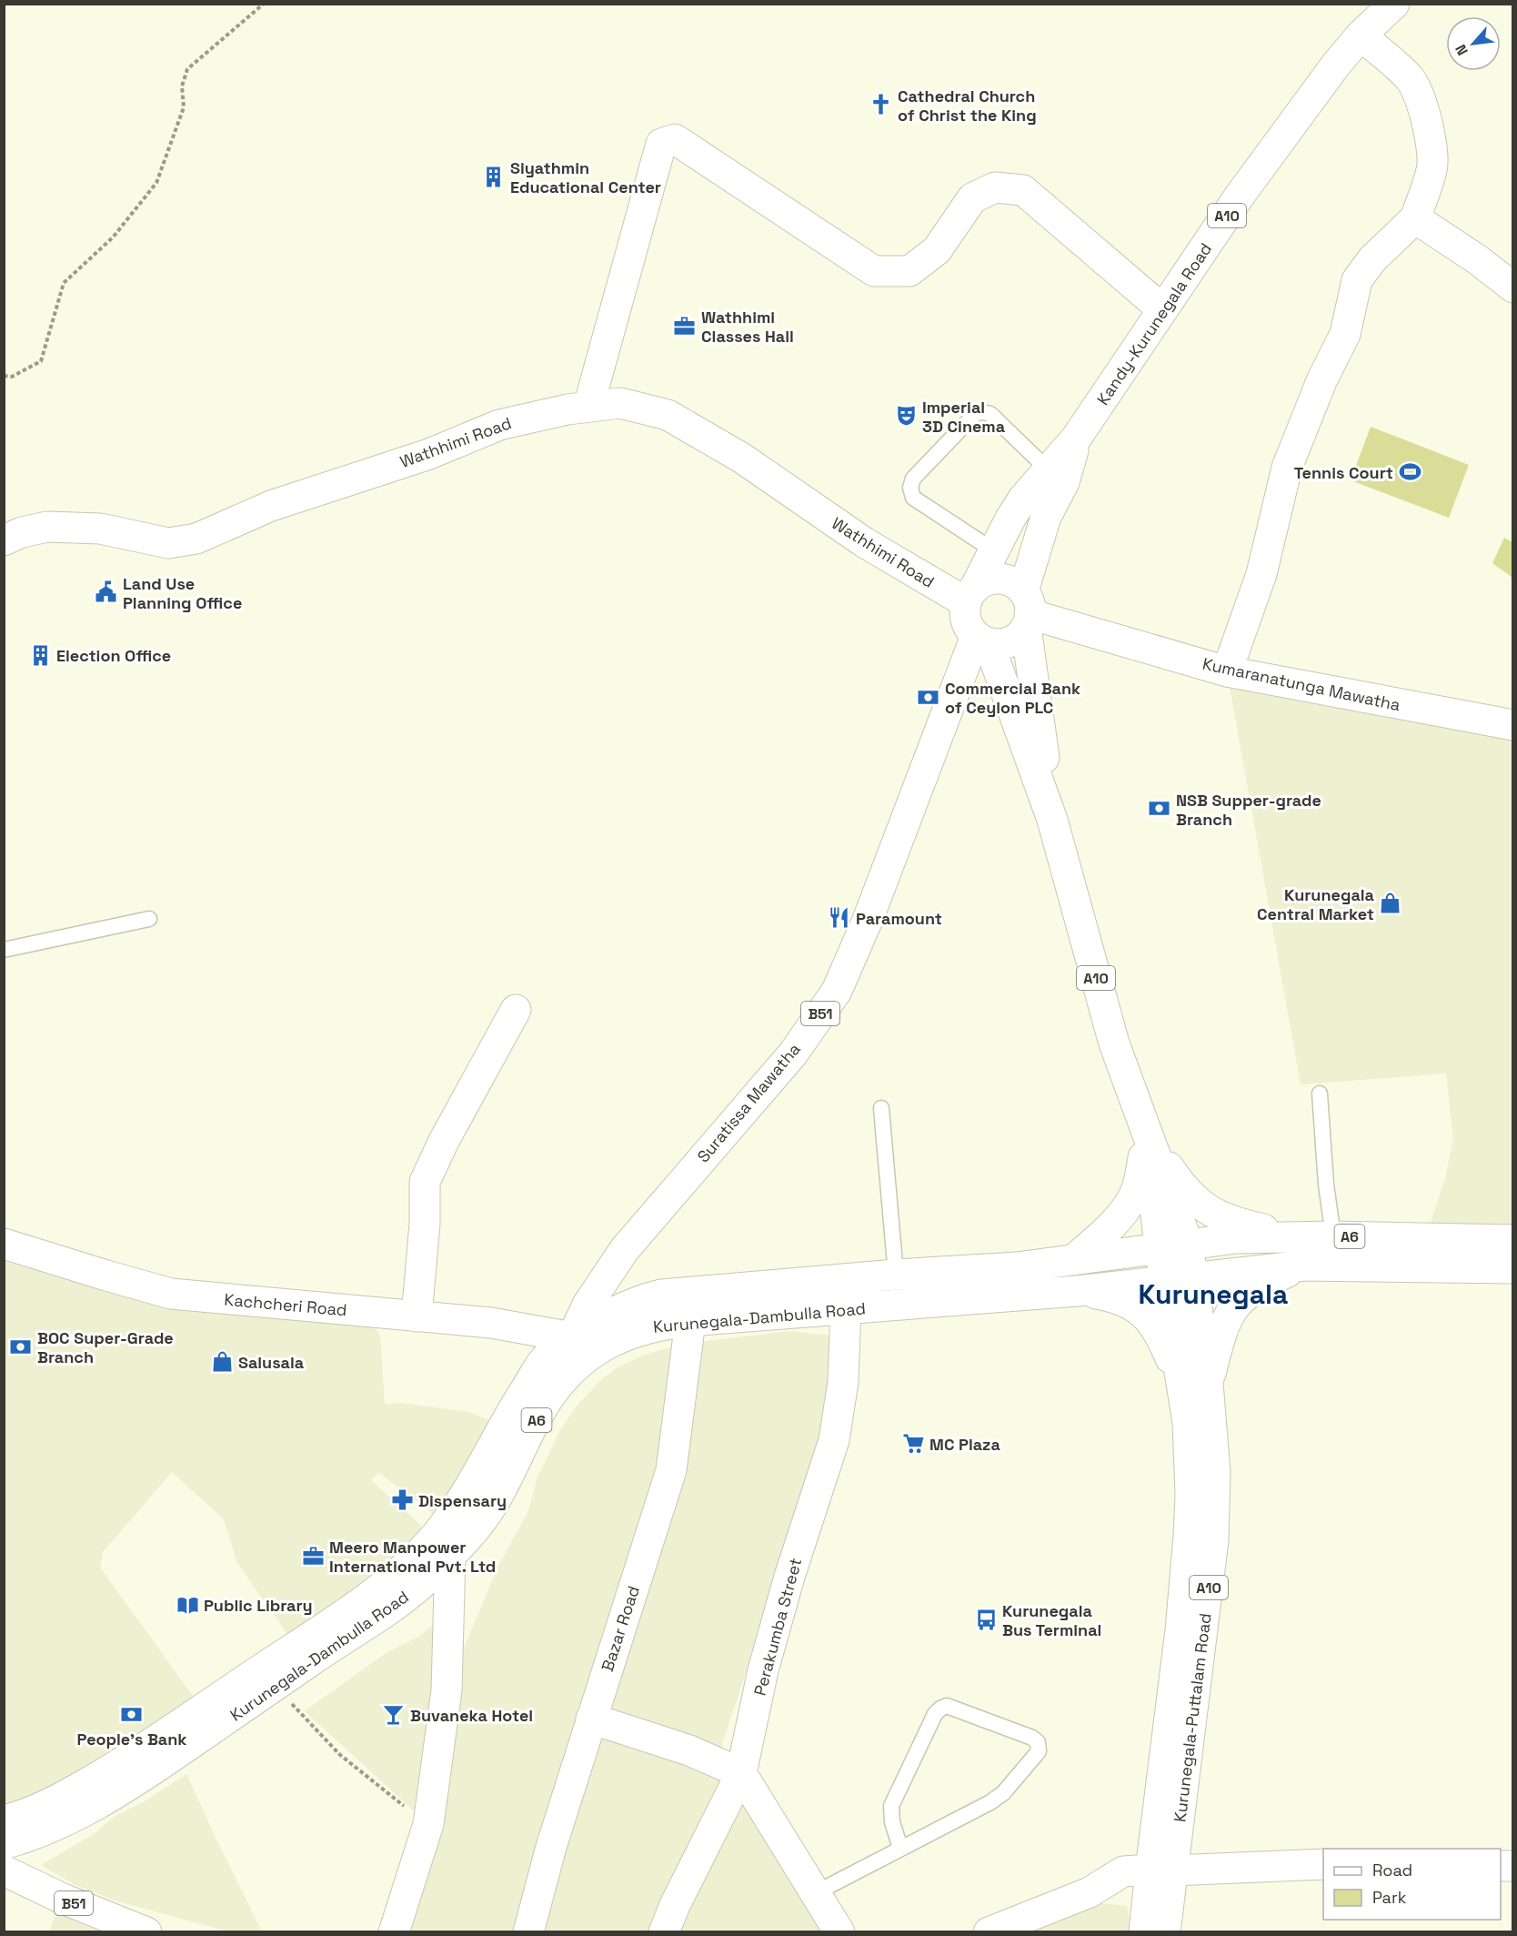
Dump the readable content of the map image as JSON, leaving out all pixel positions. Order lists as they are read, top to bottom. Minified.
{"streets":{"main road":["A10","Kandy-Kurunegala Road","Wathhimi Road","Kumaranatunga Mawatha","B51","Suratissa Mawatha","A6","Kachcheri Road","Kurunegala-Dambulla Road","Perakumba Street","Bazar Road","Kurunegala-Puttalam Road"]},"crossings":[["Kandy-Kurunegala Road","Wathhimi Road"],["Kandy-Kurunegala Road","Kumaranatunga Mawatha"],["Kandy-Kurunegala Road","Suratissa Mawatha"],["Kandy-Kurunegala Road","A6"],["Kandy-Kurunegala Road","Kurunegala-Dambulla Road"],["Kandy-Kurunegala Road","Kurunegala-Puttalam Road"],["Wathhimi Road","Kumaranatunga Mawatha"],["Wathhimi Road","Suratissa Mawatha"],["Kumaranatunga Mawatha","Suratissa Mawatha"],["Suratissa Mawatha","Kachcheri Road"],["Suratissa Mawatha","Kurunegala-Dambulla Road"],["A6","Kurunegala-Dambulla Road"],["A6","Kurunegala-Puttalam Road"],["Kachcheri Road","Kurunegala-Dambulla Road"],["Kurunegala-Dambulla Road","Perakumba Street"],["Kurunegala-Dambulla Road","Bazar Road"],["Kurunegala-Dambulla Road","Kurunegala-Puttalam Road"]],"districts":["Kurunegala"],"places":{"church":["Cathedral Church of Christ the King"],"building":["Siyathmin Educational Center","Election Office"],"office":["Wathhimi Classes Hall","Meero Manpower International Pvt. Ltd"],"theatre":["Imperial 3D Cinema"],"sports":["Tennis Court"],"public building":["Land Use Planning Office"],"bank":["Commercial Bank of Ceylon PLC","NSB Supper-grade Branch","BOC Super-Grade Branch","People's Bank"],"shop":["Kurunegala Central Market","Salusala"],"restaurant":["Paramount"],"supermarket":["MC Plaza"],"pharmacy":["Dispensary"],"library":["Public Library"],"bus stop":["Kurunegala Bus Terminal"],"bar":["Buvaneka Hotel"]},"legend":["Road","Park"],"north":"bottom left"}
